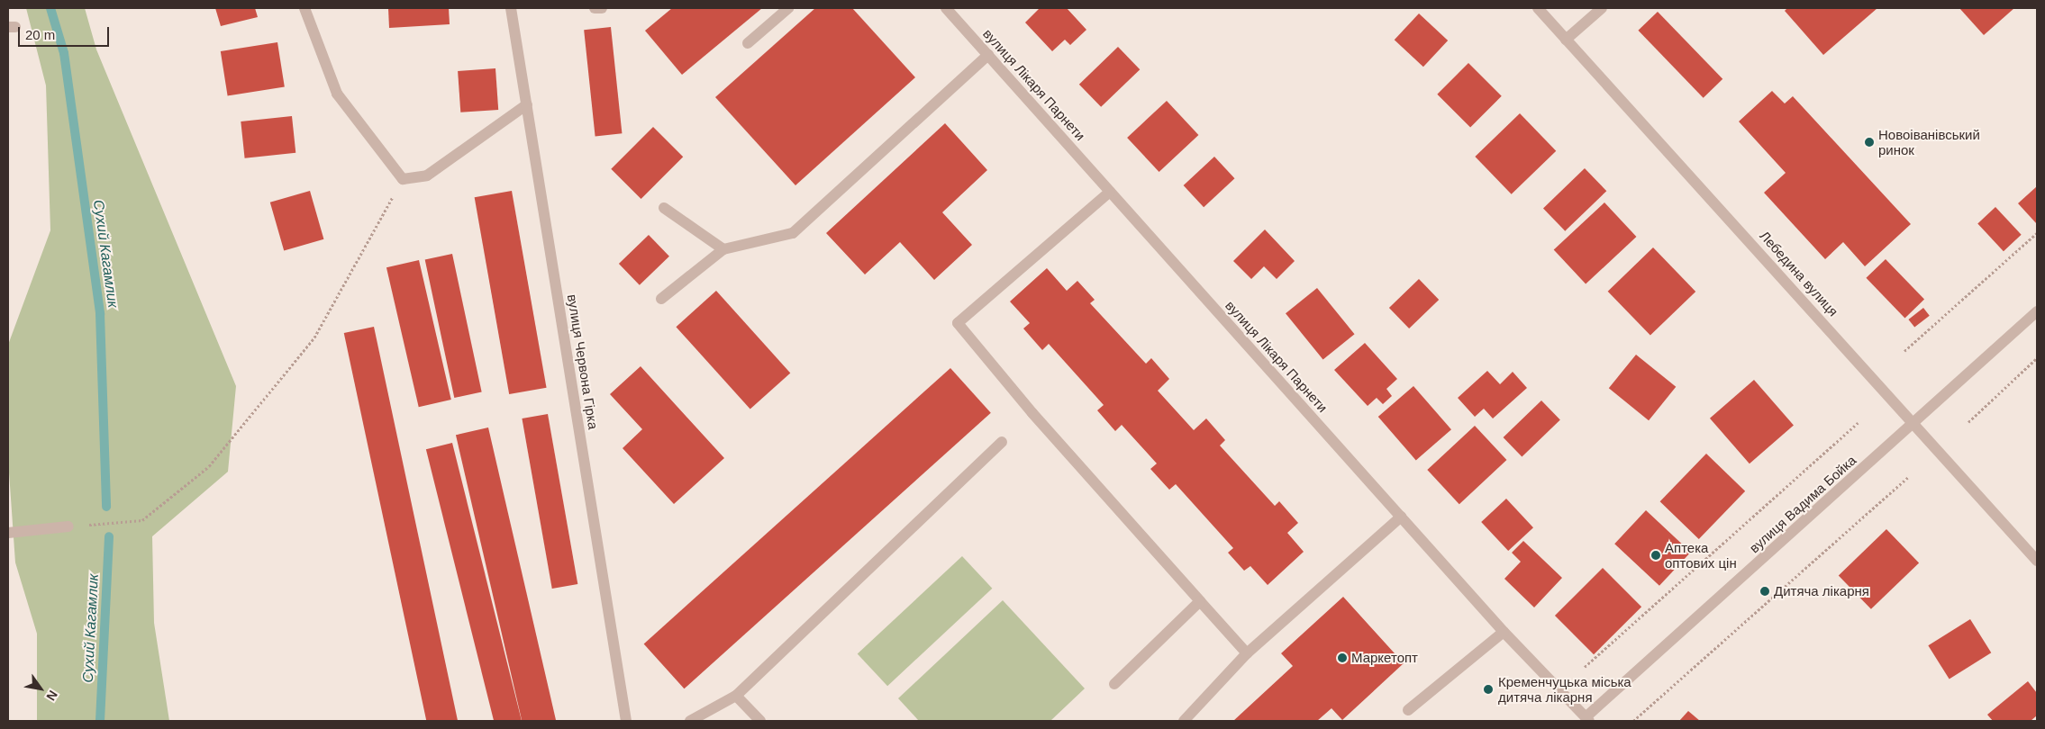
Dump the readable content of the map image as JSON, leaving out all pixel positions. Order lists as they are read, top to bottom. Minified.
{"streets":{"street":["вулиця Лікаря Парнети","Лебедина вулиця","вулиця Червона Гірка","вулиця Вадима Бойка"]},"crossings":[["вулиця Лікаря Парнети","вулиця Вадима Бойка"],["Лебедина вулиця","вулиця Вадима Бойка"]],"water":["Сухий Кагамлик"],"places":["Новоіванівський ринок","Аптека оптових цін","Дитяча лікарня","Маркетопт","Кременчуцька міська дитяча лікарня"],"scale_bar":"20 m","north":"bottom right"}
